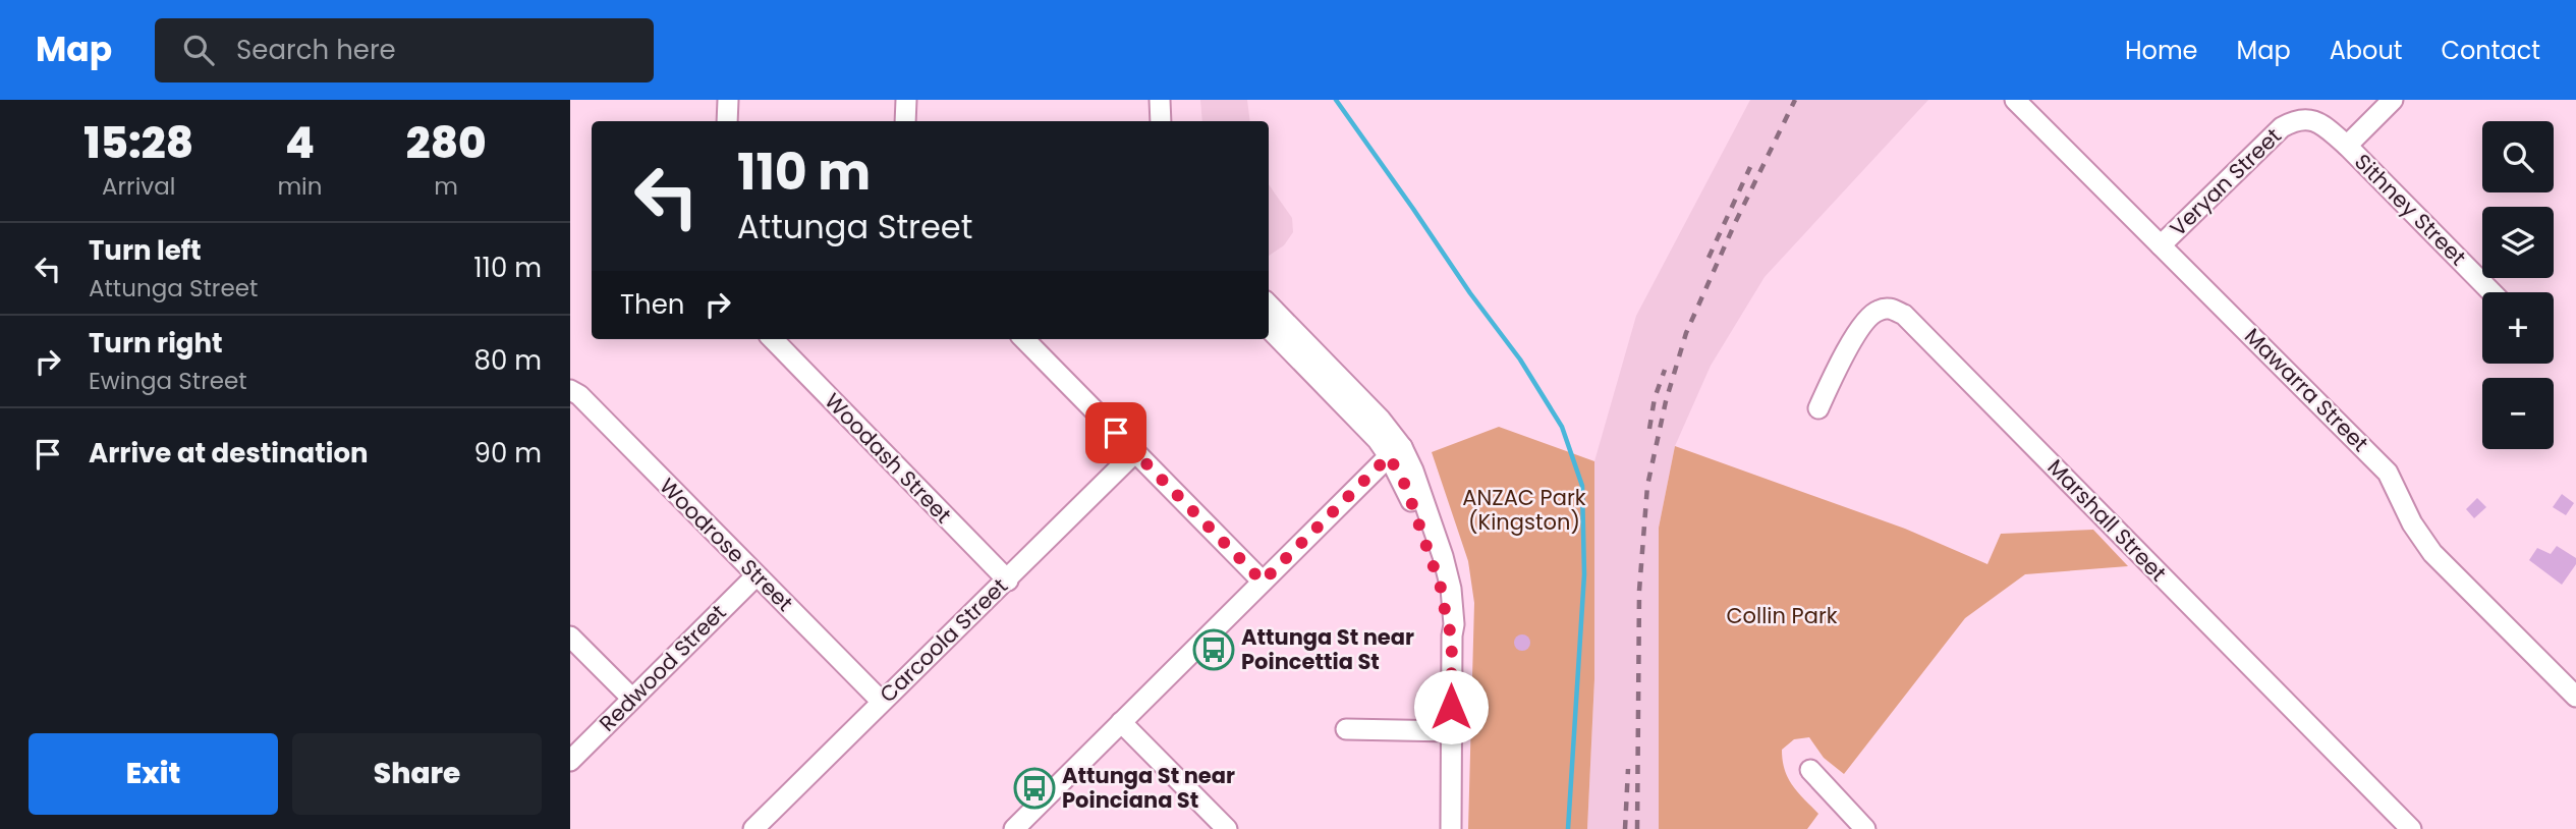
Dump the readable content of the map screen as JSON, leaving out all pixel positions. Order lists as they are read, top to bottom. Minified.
{"streets":{"street":["Veryan Street","Sithney Street","Mawarra Street","Woodash Street","Marshall Street","Woodrose Street","Carcoola Street","Redwood Street"]},"crossings":[["Veryan Street","Sithney Street"],["Veryan Street","Mawarra Street"],["Woodash Street","Carcoola Street"],["Woodrose Street","Carcoola Street"],["Woodrose Street","Redwood Street"]],"parks":["ANZAC Park (Kingston)","Collin Park"],"places":{"bus stop":["Attunga St near Poincettia St","Attunga St near Poinciana St"]},"page":{"header":"Map","search":"Search here","nav":["Home","Map","About","Contact"],"eta":["15:28","Arrival","4","min","280","m"],"map_buttons":["+","−"],"turn":["110 m","Attunga Street"],"list":[{"name":"Turn left","note":"Attunga Street","value":"110 m"},{"name":"Turn right","note":"Ewinga Street","value":"80 m"},{"name":"Arrive at destination","value":"90 m"}],"then":"Then","buttons":["Exit","Share"]}}
